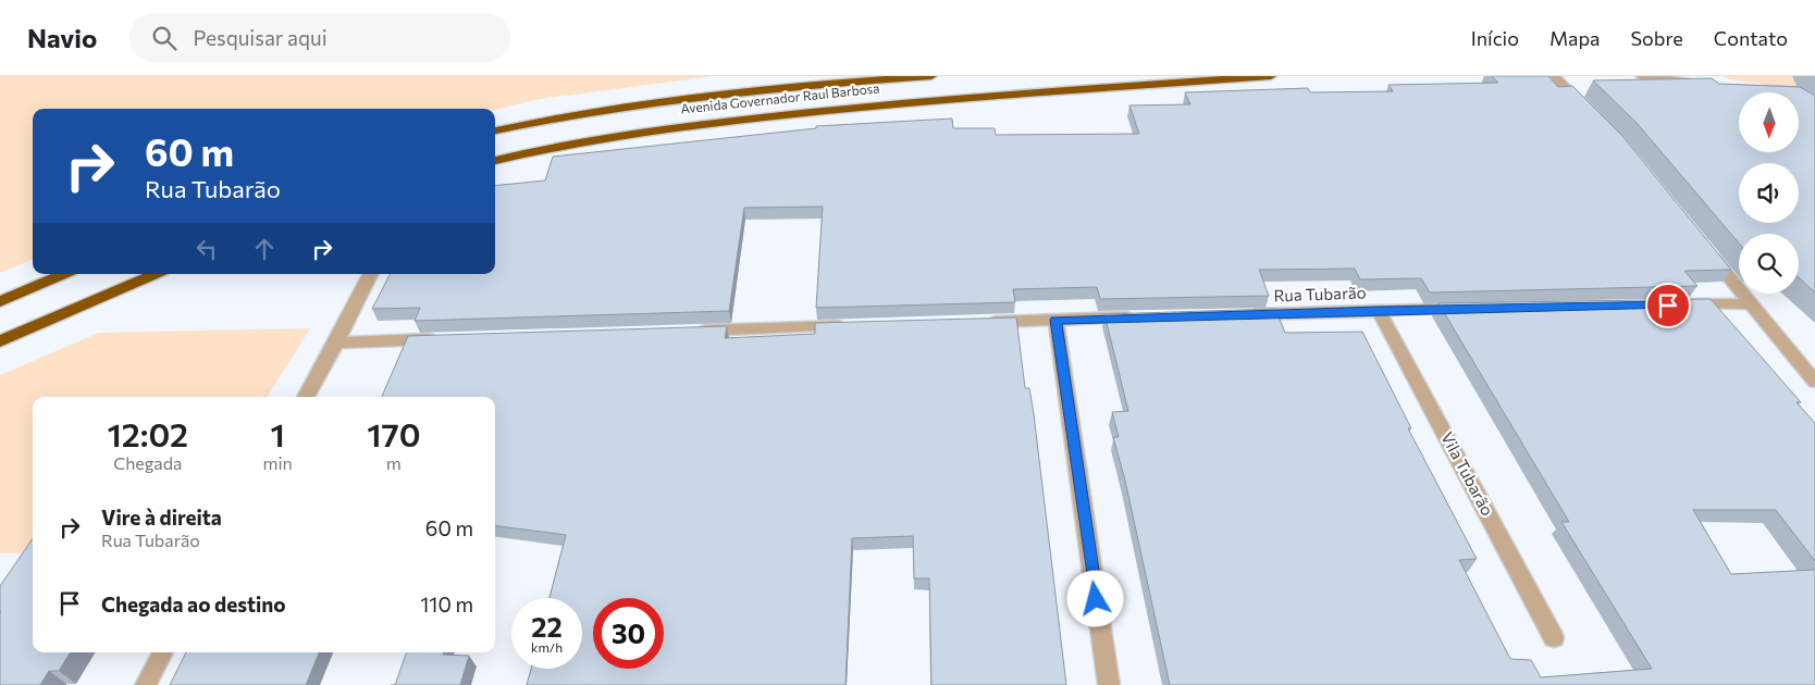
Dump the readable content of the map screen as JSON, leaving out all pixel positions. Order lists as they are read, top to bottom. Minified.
{"streets":{"highway":["Avenida Governador Raul Barbosa"],"street":["Rua Tubarão","Vila Tubarão"]},"crossings":[["Rua Tubarão","Vila Tubarão"]],"north":"bottom","page":{"header":"Navio","search":"Pesquisar aqui","nav":["Início","Mapa","Sobre","Contato"],"turn":["60 m","Rua Tubarão"],"eta":["12:02","Chegada","1","min","170","m"],"list":[{"name":"Vire à direita","note":"Rua Tubarão","value":"60 m"},{"name":"Chegada ao destino","value":"110 m"}],"speed":"22 km/h","limit":"30"}}
